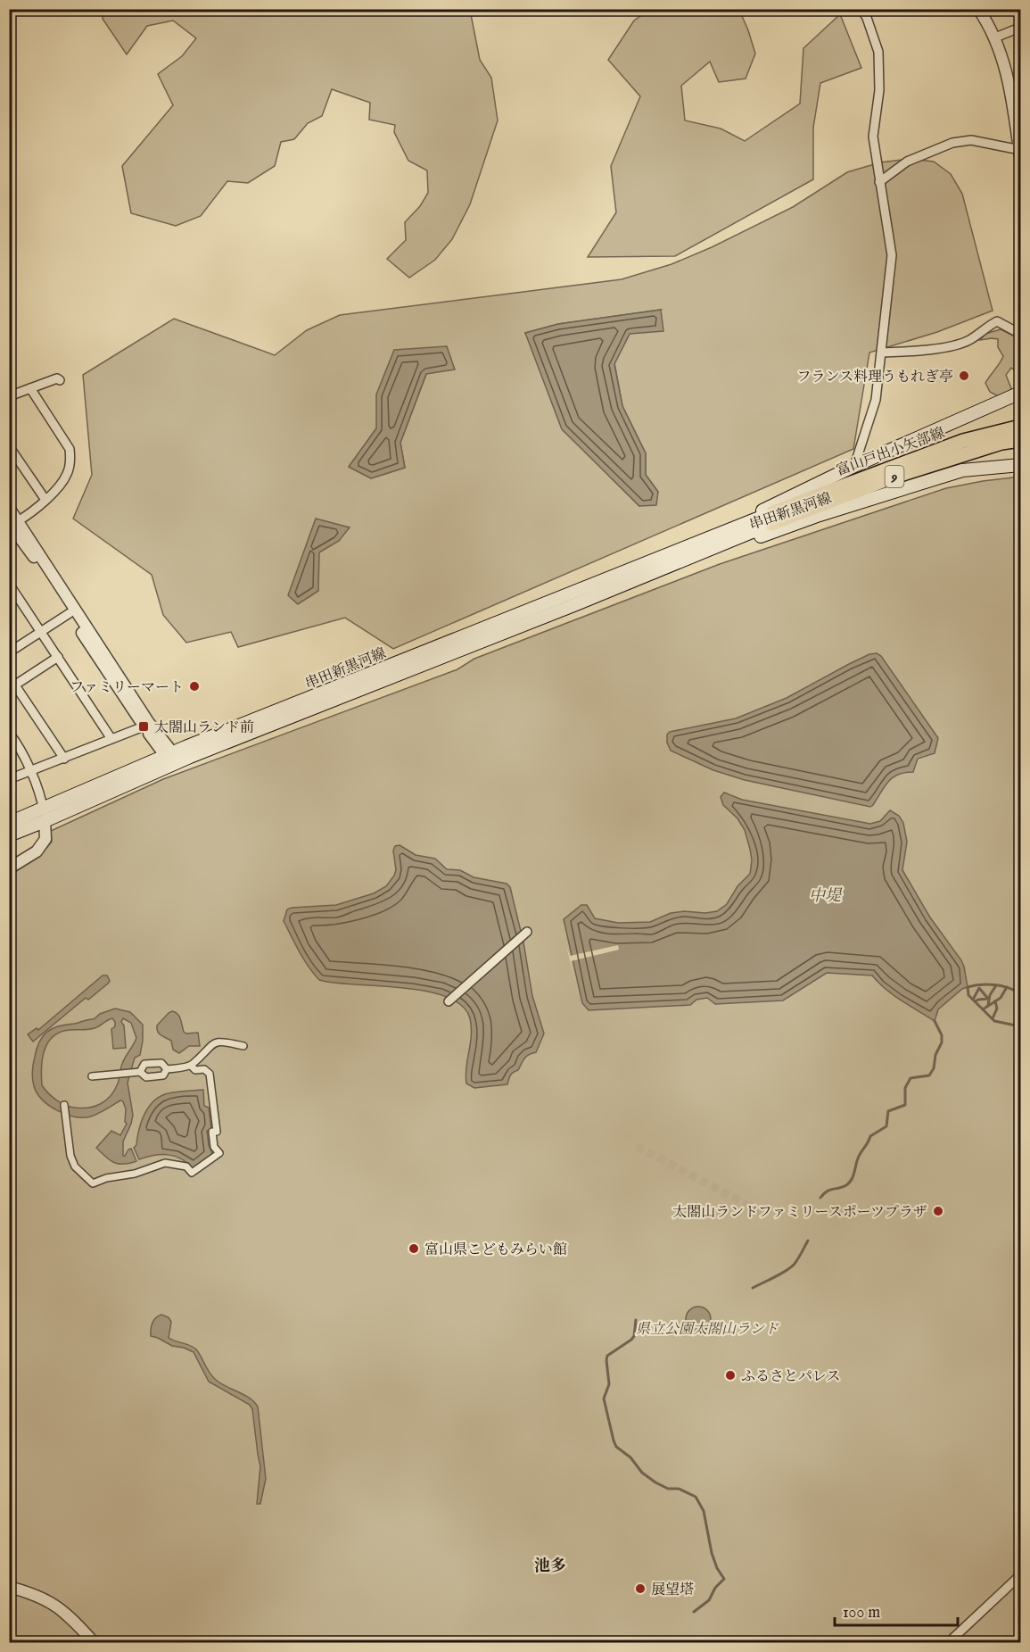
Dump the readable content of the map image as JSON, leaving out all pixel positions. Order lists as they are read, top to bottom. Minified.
{"streets":{"main road":["富山戸出小矢部線","9","串田新黒河線"]},"crossings":[["富山戸出小矢部線","串田新黒河線"]],"districts":["池多"],"water":["中堤"],"parks":["県立公園太閤山ランド"],"places":{"other":["フランス料理うもれぎ亭","ファミリーマート","太閤山ランドファミリースポーツプラザ","富山県こどもみらい館","ふるさとパレス","展望塔"],"transit":["太閤山ランド前"]},"scale_bar":"100 m"}
